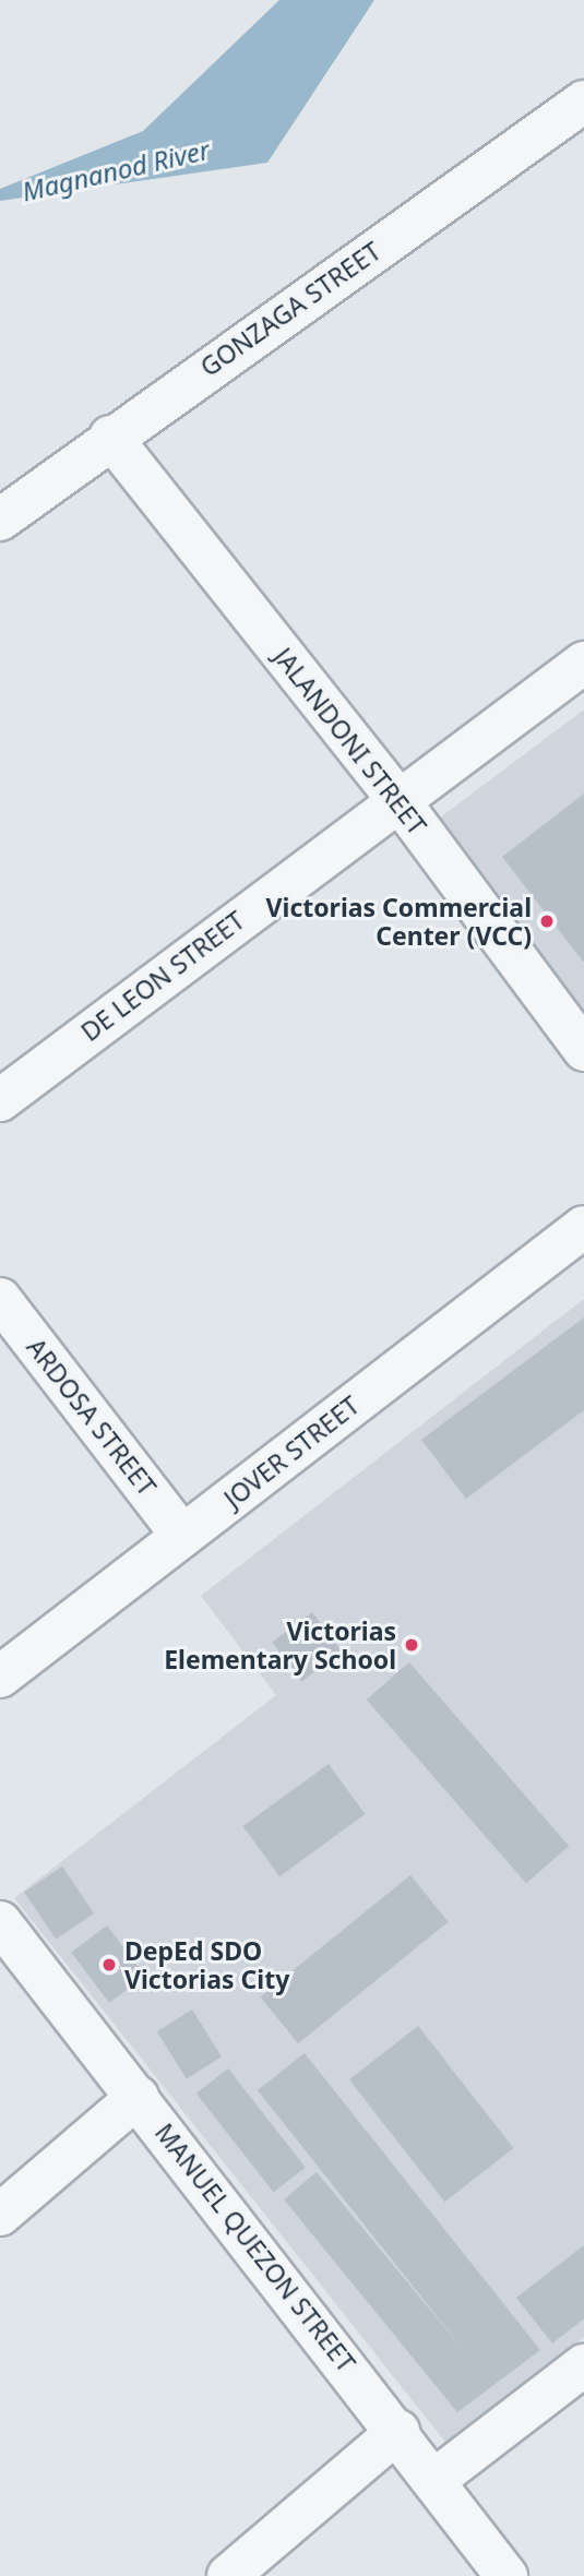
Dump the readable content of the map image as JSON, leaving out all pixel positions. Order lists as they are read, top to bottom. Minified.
{"streets":{"street":["GONZAGA STREET","JALANDONI STREET","DE LEON STREET","ARDOSA STREET","JOVER STREET","MANUEL QUEZON STREET"]},"crossings":[["GONZAGA STREET","JALANDONI STREET"],["JALANDONI STREET","DE LEON STREET"],["ARDOSA STREET","JOVER STREET"]],"water":["Magnanod River"],"places":["Victorias Commercial Center (VCC)","Victorias Elementary School","DepEd SDO Victorias City"]}
